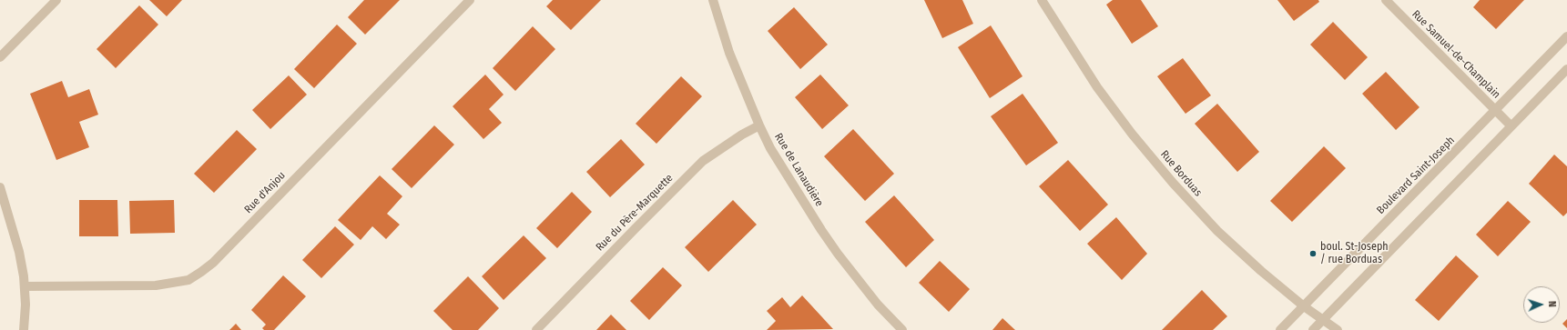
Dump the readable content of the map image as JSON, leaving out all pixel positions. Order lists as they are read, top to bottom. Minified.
{"streets":{"street":["Rue Samuel-de-Champlain","Rue de Lanaudière","Rue Borduas","Boulevard Saint-Joseph","Rue d'Anjou","Rue du Père-Marquette"]},"crossings":[["Rue Samuel-de-Champlain","Boulevard Saint-Joseph"],["Rue de Lanaudière","Rue du Père-Marquette"],["Rue Borduas","Boulevard Saint-Joseph"]],"places":["boul. St-Joseph / rue Borduas"],"north":"right"}
